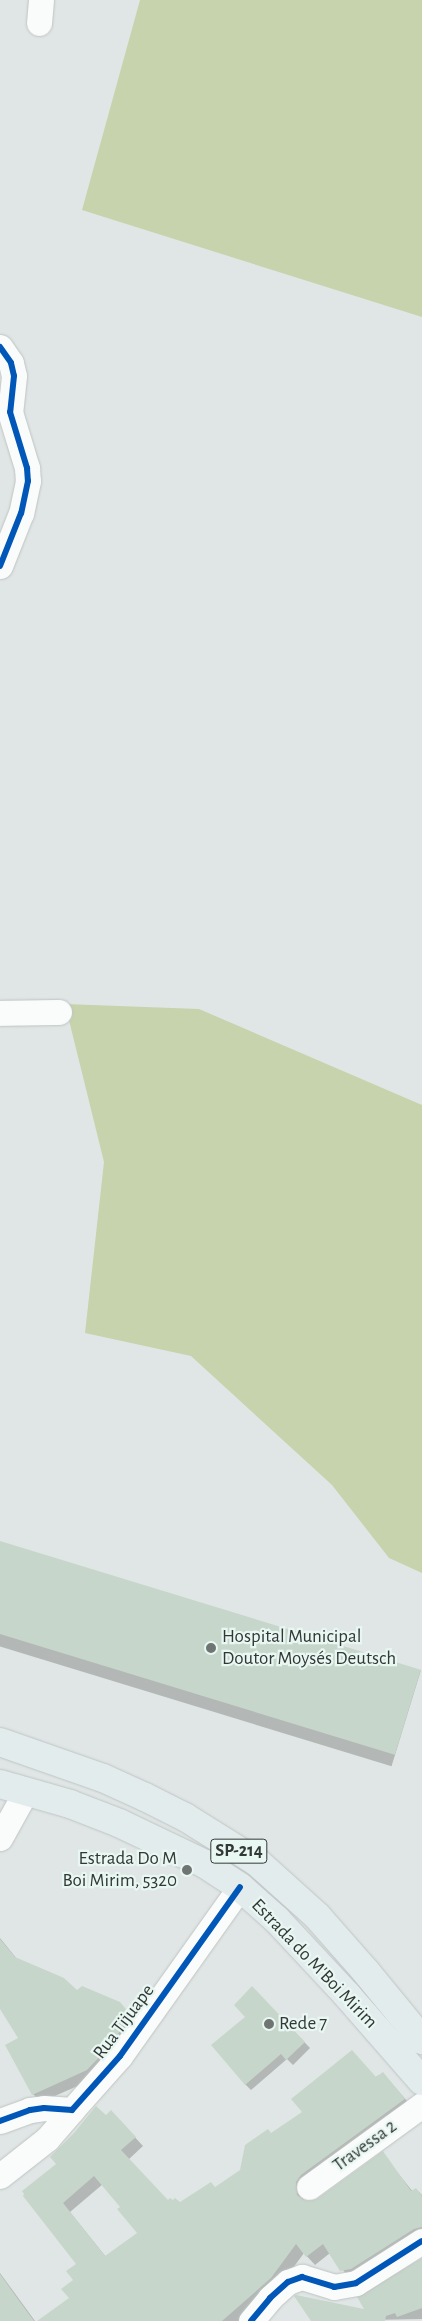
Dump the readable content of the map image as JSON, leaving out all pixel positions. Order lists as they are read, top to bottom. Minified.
{"streets":{"main road":["SP-214","Estrada do M'Boi Mirim"],"street":["Rua Tijuape","Travessa 2"]},"crossings":[["Estrada do M'Boi Mirim","Rua Tijuape"]],"places":["Hospital Municipal Doutor Moysés Deutsch","Estrada Do M Boi Mirim, 5320","Rede 7"]}
